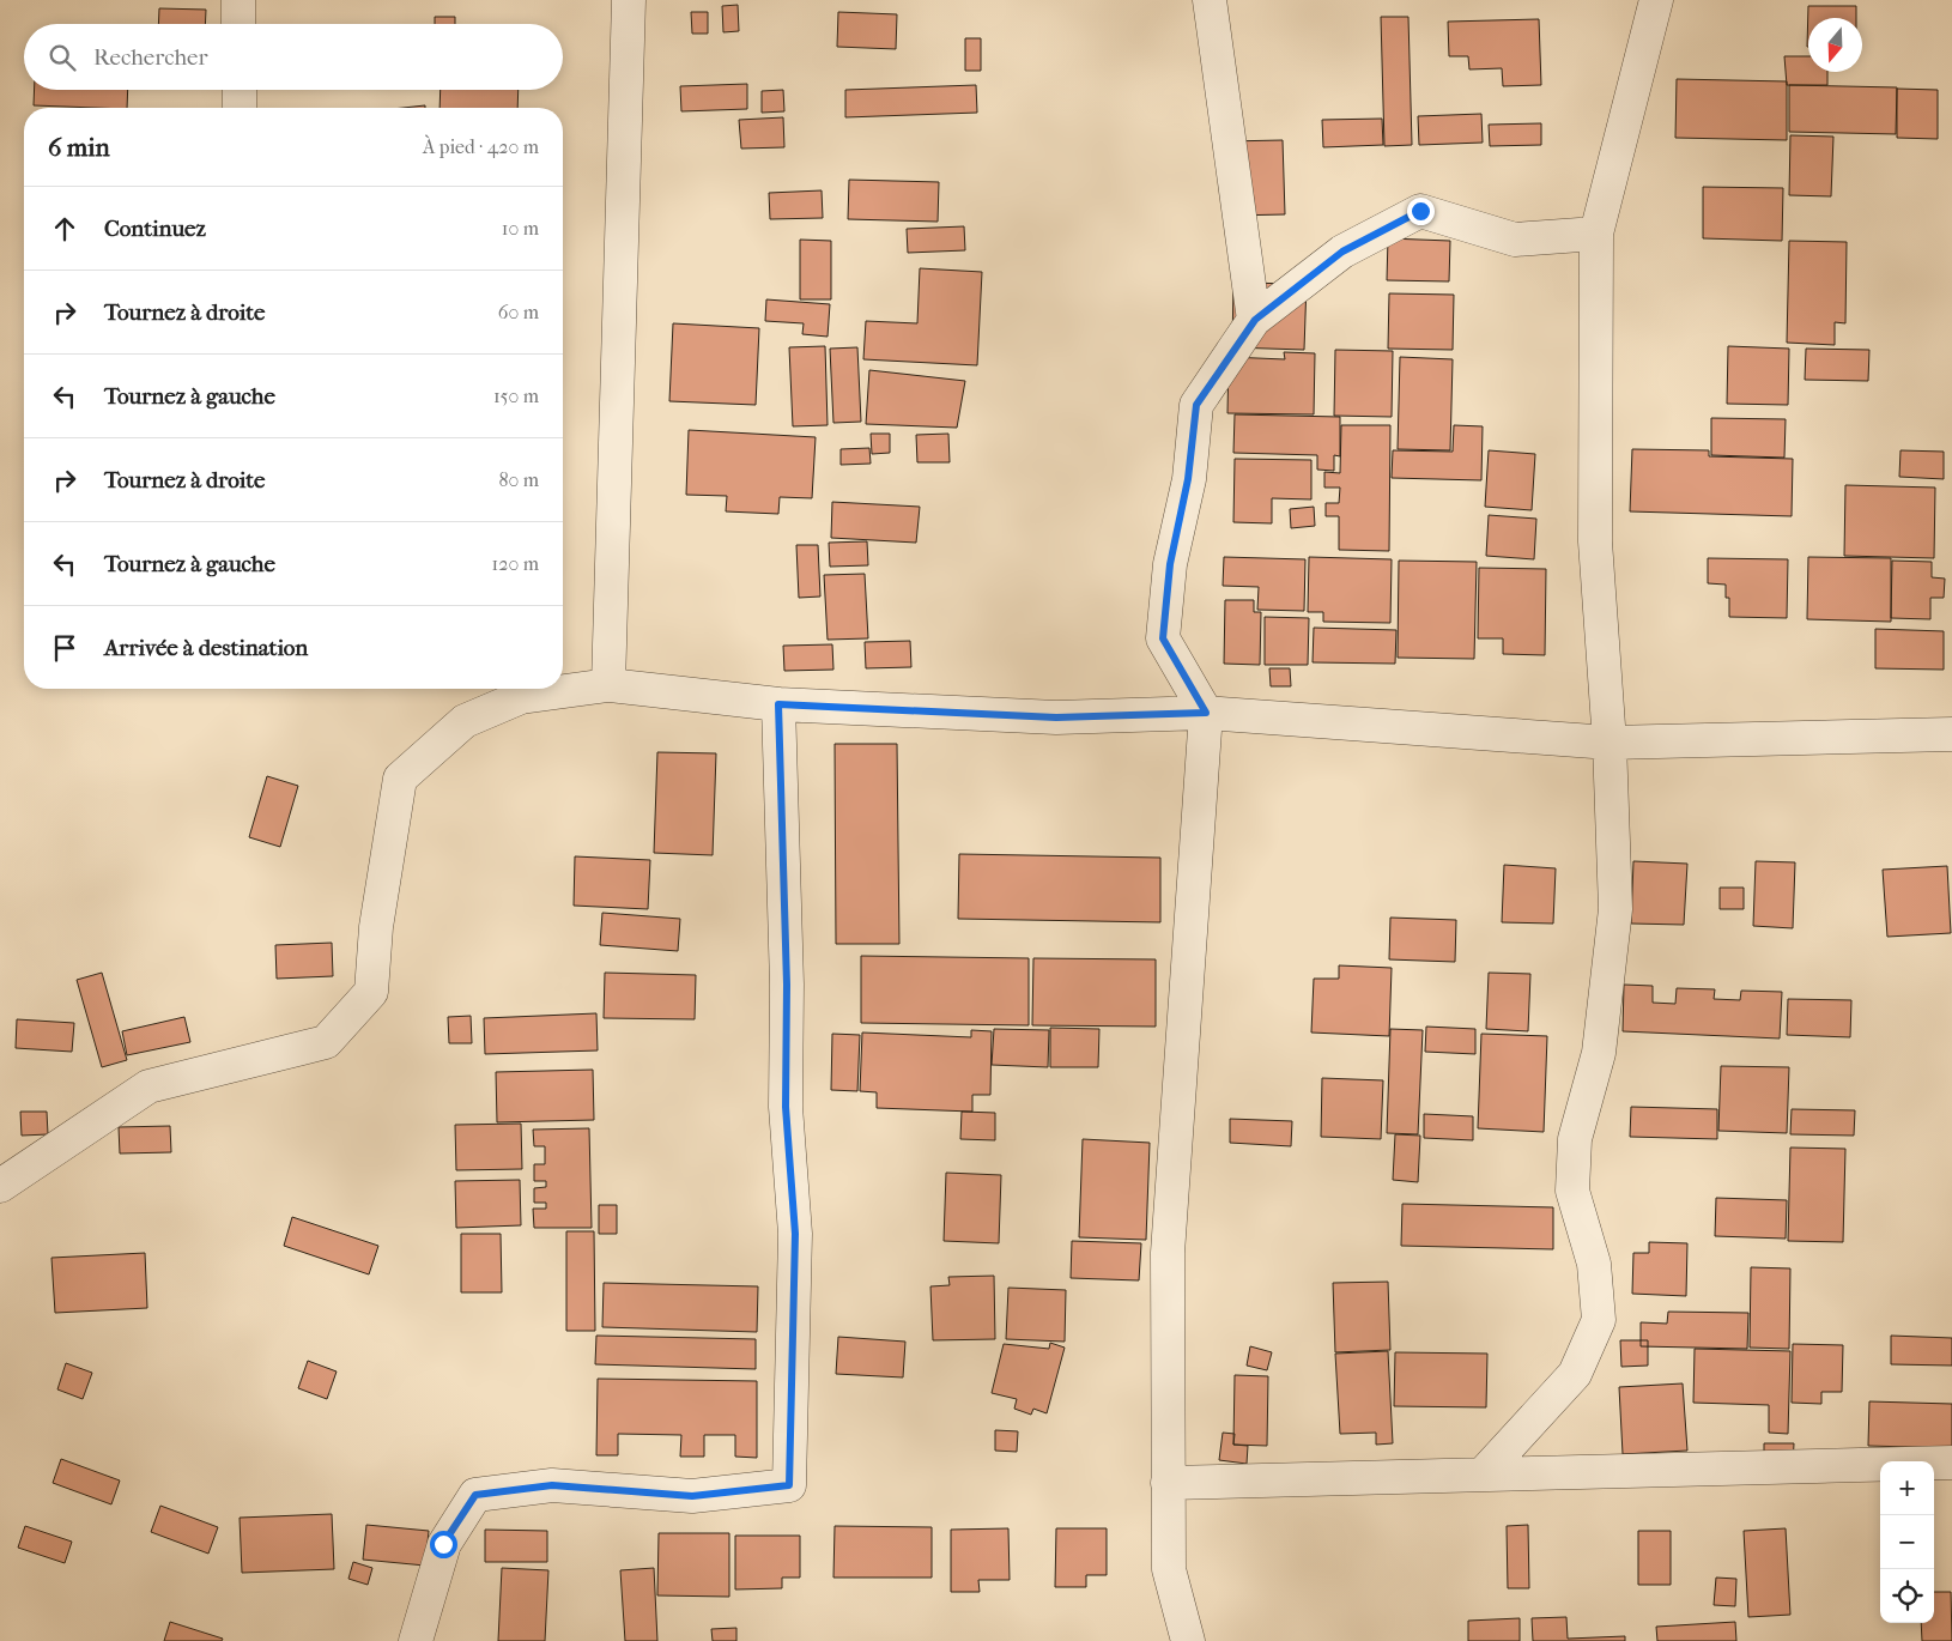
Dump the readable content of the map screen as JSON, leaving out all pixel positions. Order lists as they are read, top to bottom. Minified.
{"north":"bottom","page":{"search":"Rechercher","heading":["6 min","À pied · 420 m"],"list":[["Continuez","10 m"],["Tournez à droite","60 m"],["Tournez à gauche","150 m"],["Tournez à droite","80 m"],["Tournez à gauche","120 m"],"Arrivée à destination"],"map_buttons":["+","−"]}}
